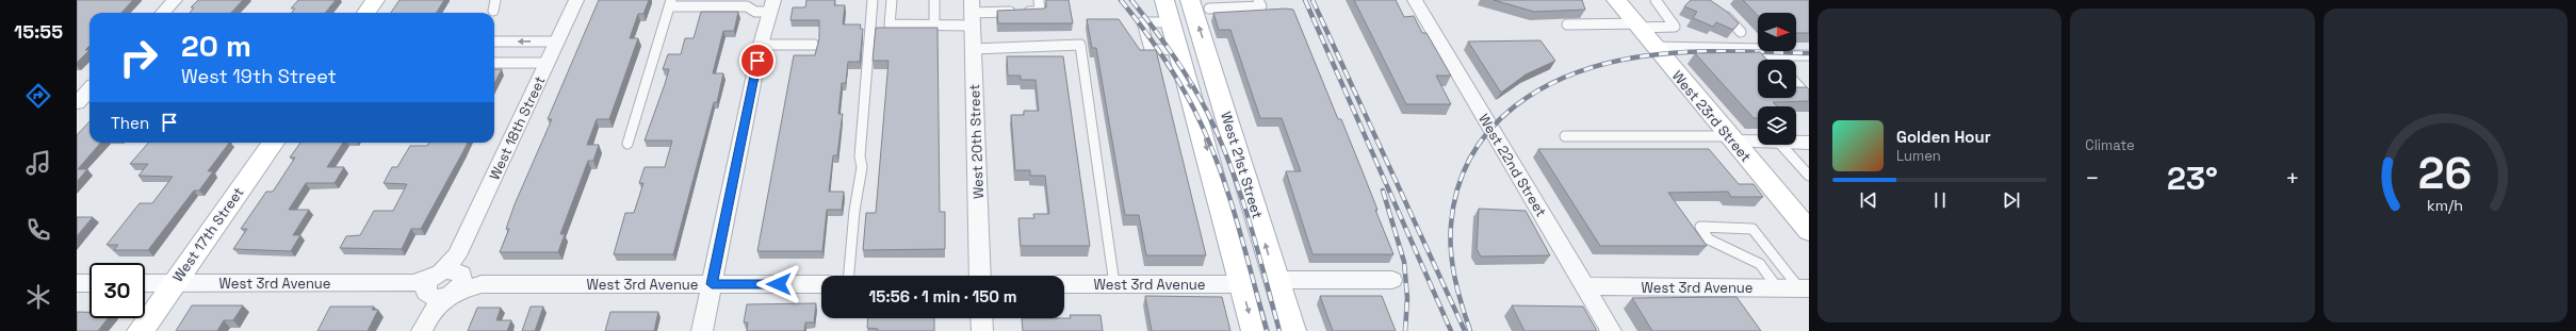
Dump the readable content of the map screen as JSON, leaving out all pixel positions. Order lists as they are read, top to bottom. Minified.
{"streets":{"main road":["West 23rd Street","West 21st Street","West 17th Street"],"street":["West 18th Street","West 20th Street","West 22nd Street","West 3rd Avenue"]},"crossings":[["West 18th Street","West 3rd Avenue"],["West 21st Street","West 3rd Avenue"],["West 22nd Street","West 3rd Avenue"],["West 17th Street","West 3rd Avenue"]],"north":"right","page":{"tabs":"15:55","tile":"Climate","turn":["20 m","West 19th Street"],"then":"Then","song":["Golden Hour","Lumen"],"heat":["−","23°","+"],"limit":"30","trip":"15:56 · 1 min · 150 m","gauge":["26","km/h"]}}
